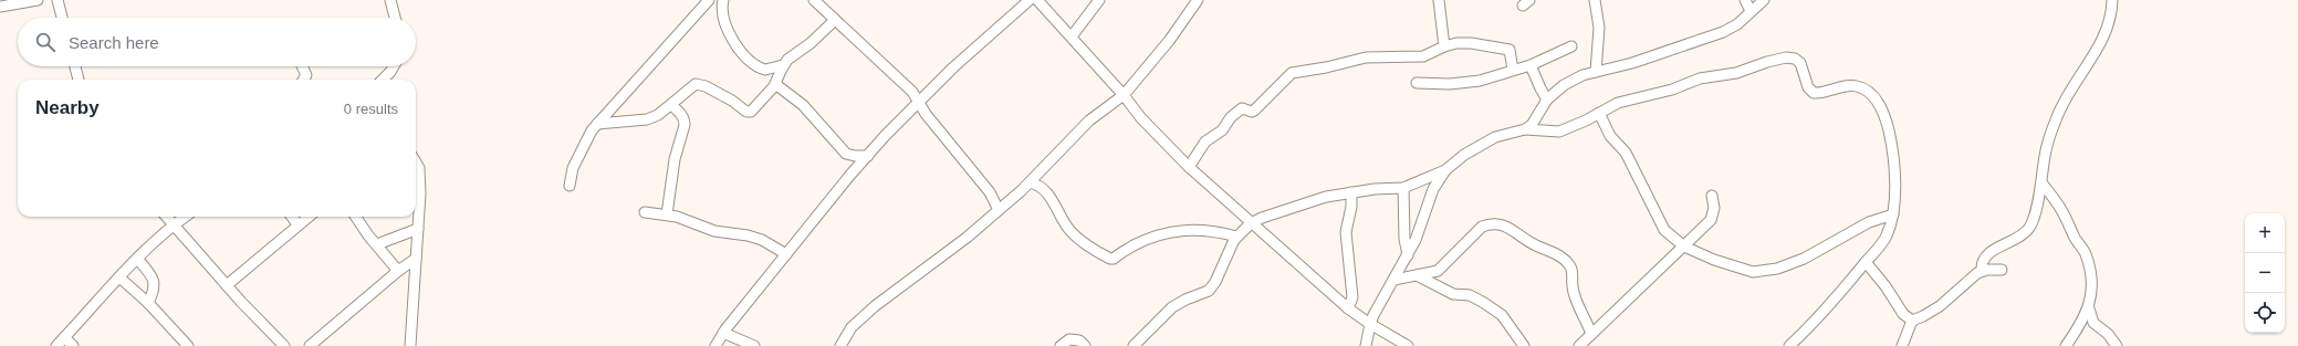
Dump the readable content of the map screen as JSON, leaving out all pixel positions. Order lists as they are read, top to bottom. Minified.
{"page":{"search":"Search here","heading":["Nearby","0 results"],"map_buttons":["+","−"]}}
